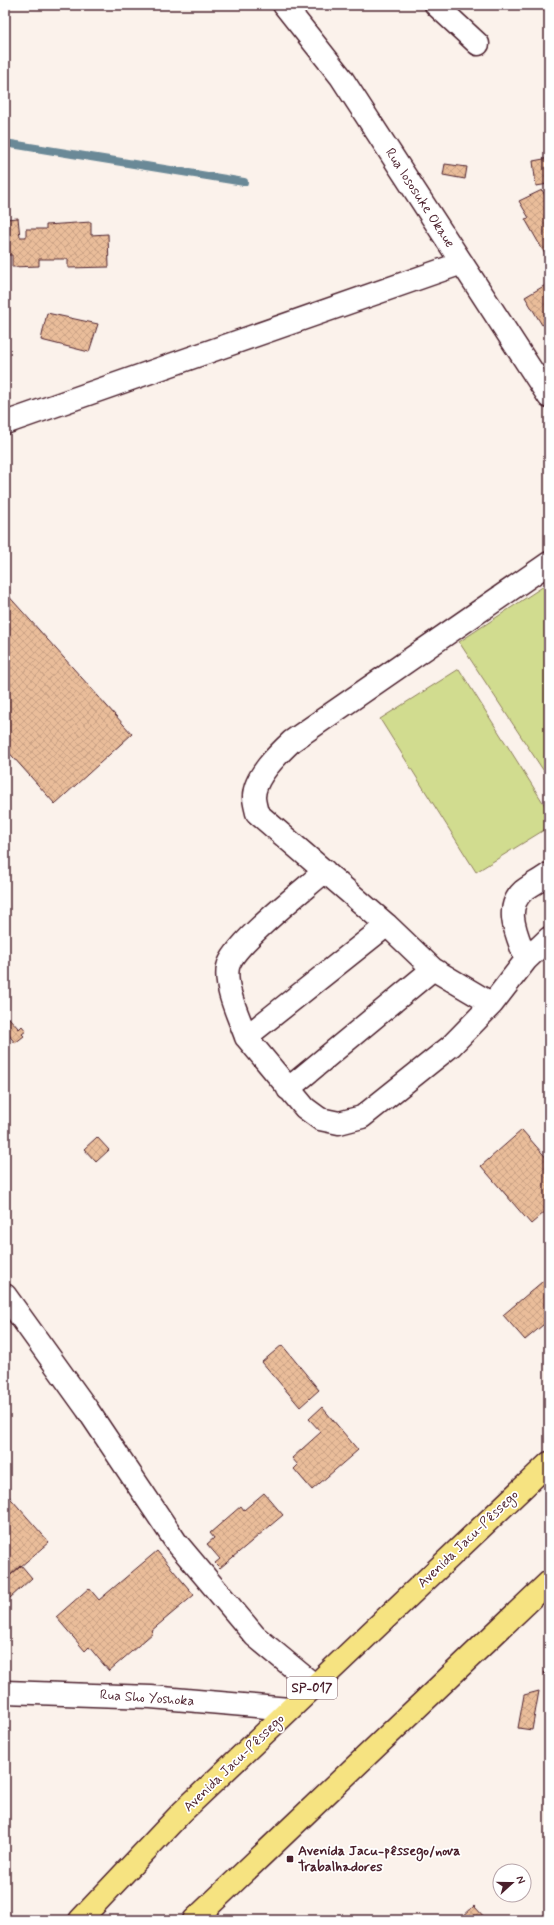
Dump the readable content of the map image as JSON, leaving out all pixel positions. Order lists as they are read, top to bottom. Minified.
{"streets":{"highway":["Avenida Jacu-Pêssego","SP-017"],"street":["Rua Iososuke Okaue","Rua Sho Yoshoka"]},"crossings":[["Avenida Jacu-Pêssego","Rua Sho Yoshoka"]],"places":{"transit":["Avenida Jacu-pêssego/nova Trabalhadores"]},"north":"right"}
